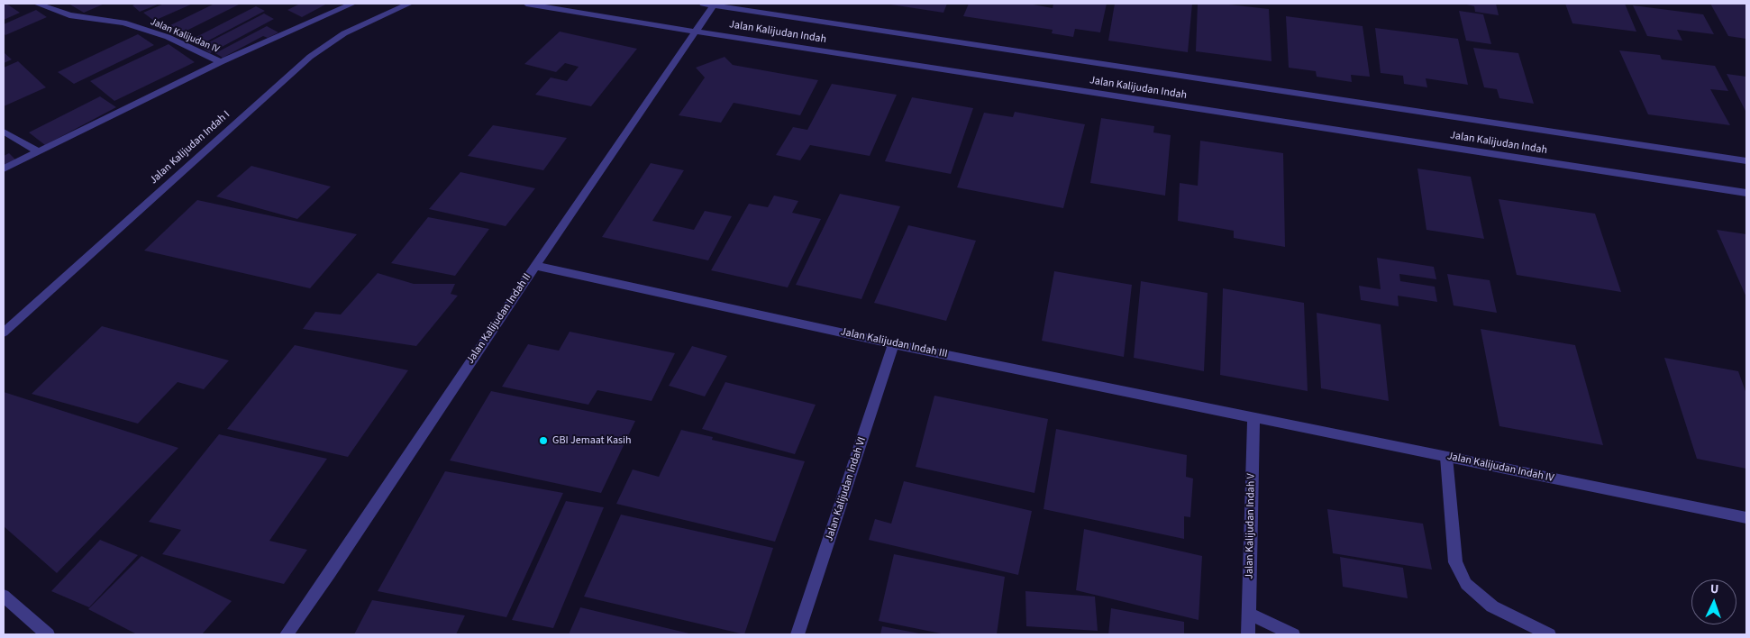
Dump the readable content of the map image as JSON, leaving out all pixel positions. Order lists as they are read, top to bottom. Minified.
{"streets":{"street":["Jalan Kalijudan Indah","Jalan Kalijudan IV","Jalan Kalijudan Indah I","Jalan Kalijudan Indah II","Jalan Kalijudan Indah III","Jalan Kalijudan Indah IV","Jalan Kalijudan Indah VI","Jalan Kalijudan Indah V"]},"crossings":[["Jalan Kalijudan Indah","Jalan Kalijudan Indah II"],["Jalan Kalijudan Indah II","Jalan Kalijudan Indah III"],["Jalan Kalijudan Indah III","Jalan Kalijudan Indah IV"],["Jalan Kalijudan Indah III","Jalan Kalijudan Indah VI"],["Jalan Kalijudan Indah III","Jalan Kalijudan Indah V"],["Jalan Kalijudan Indah IV","Jalan Kalijudan Indah V"]],"places":["GBI Jemaat Kasih"],"north":"top"}
